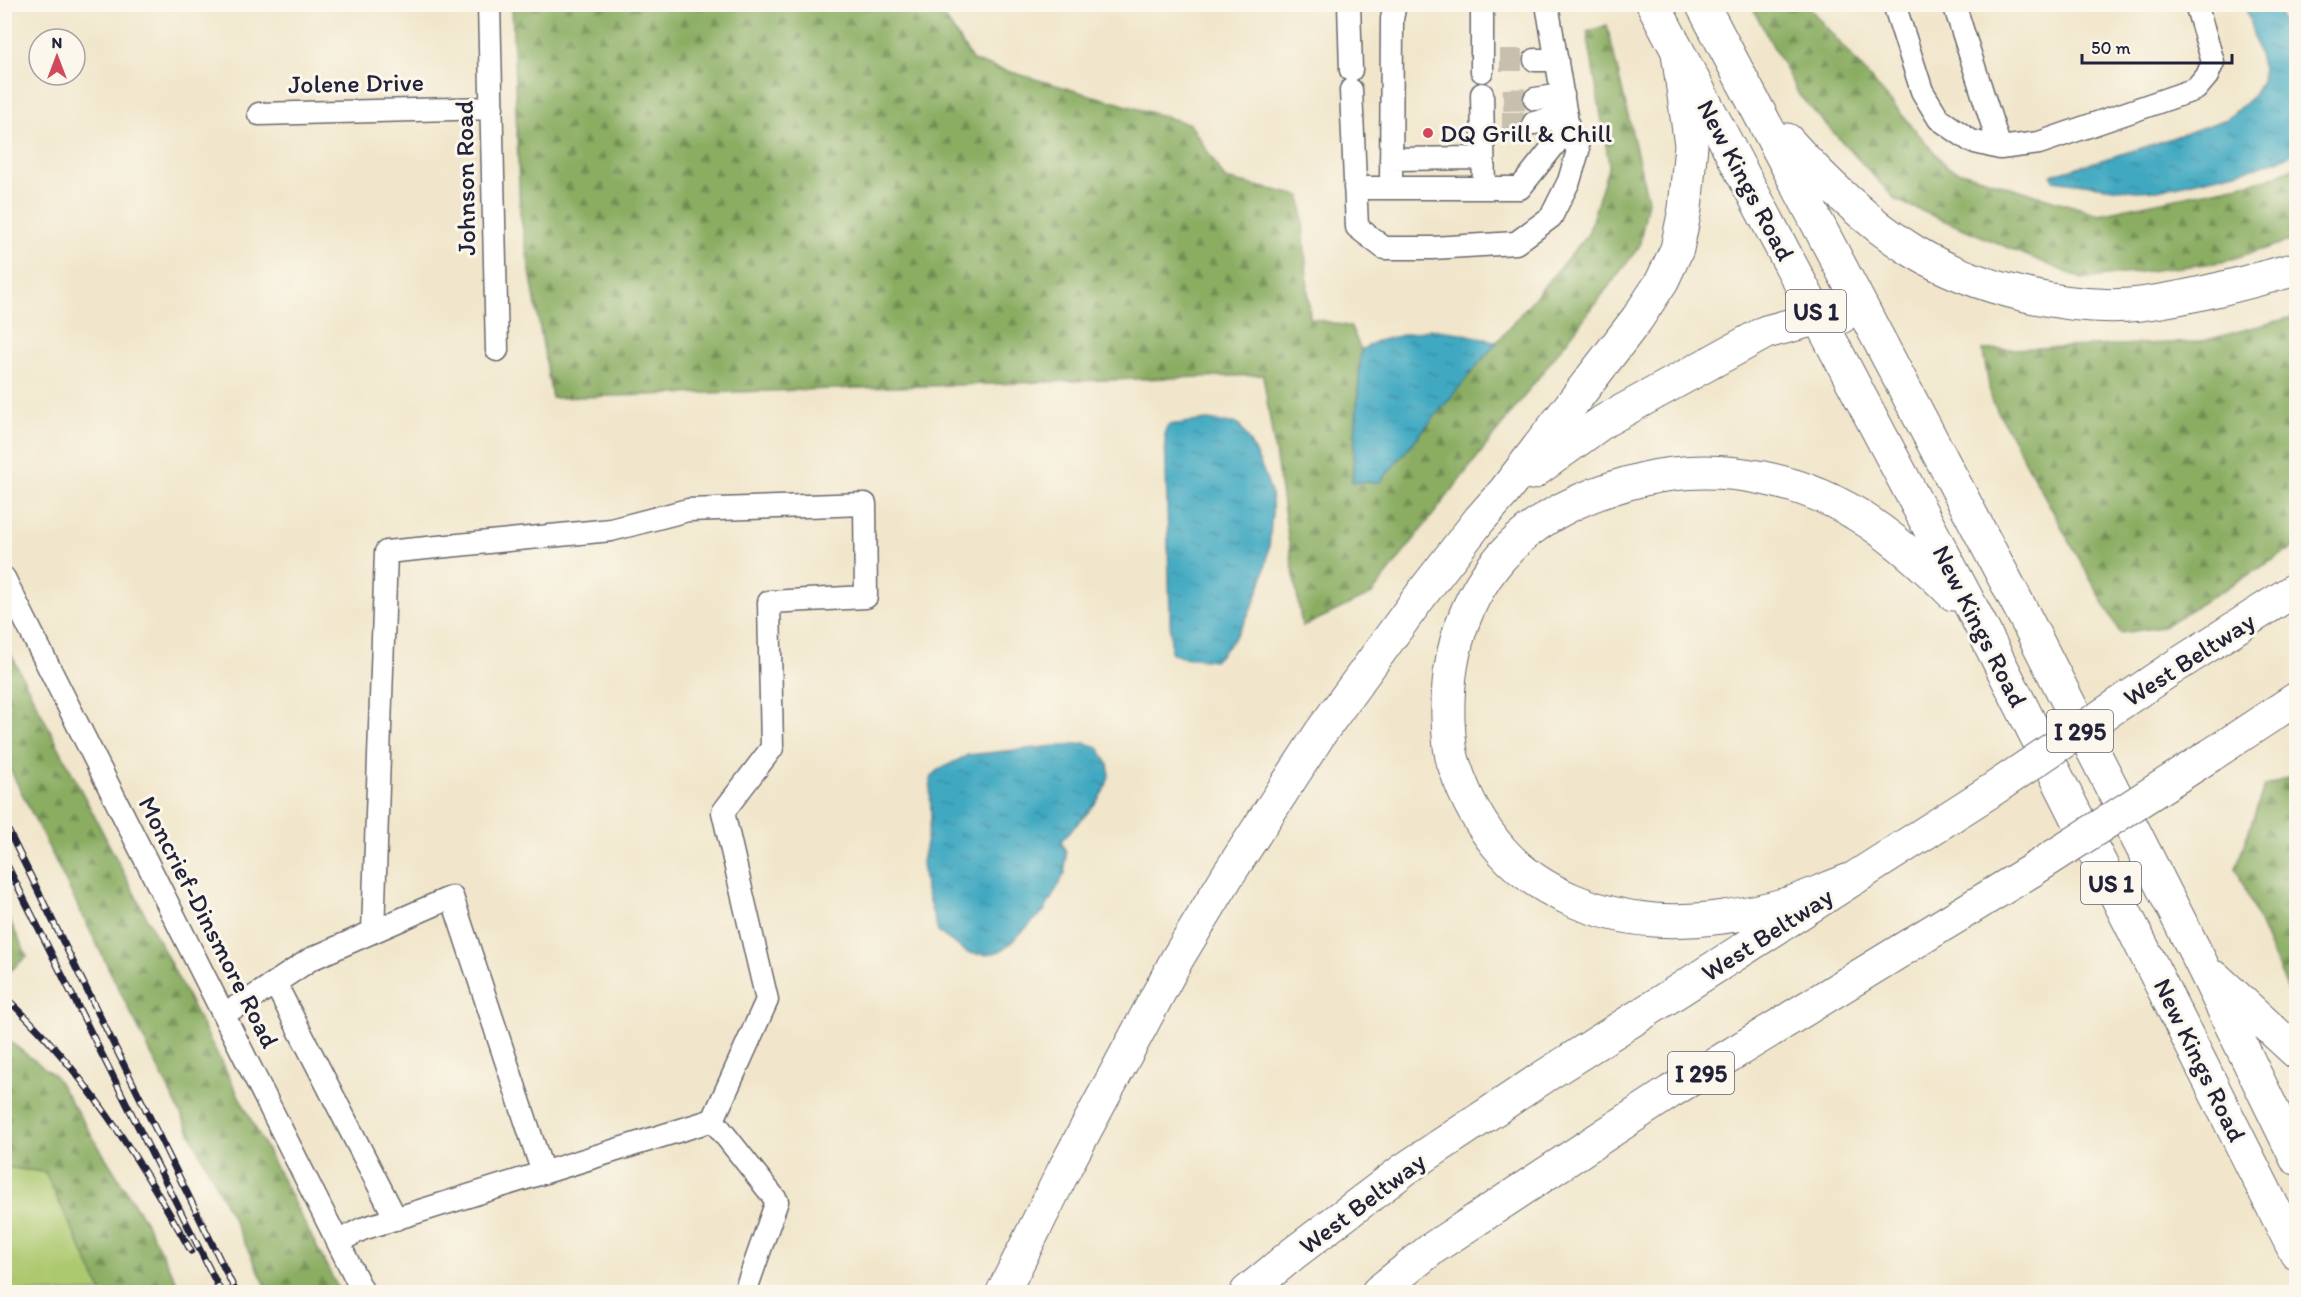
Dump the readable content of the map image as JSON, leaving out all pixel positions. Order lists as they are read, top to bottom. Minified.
{"streets":{"highway":["New Kings Road","US 1","West Beltway","I 295"],"street":["Jolene Drive","Johnson Road","Moncrief-Dinsmore Road"]},"crossings":[["Jolene Drive","Johnson Road"]],"places":["DQ Grill & Chill"],"scale_bar":"50 m","north":"top"}
